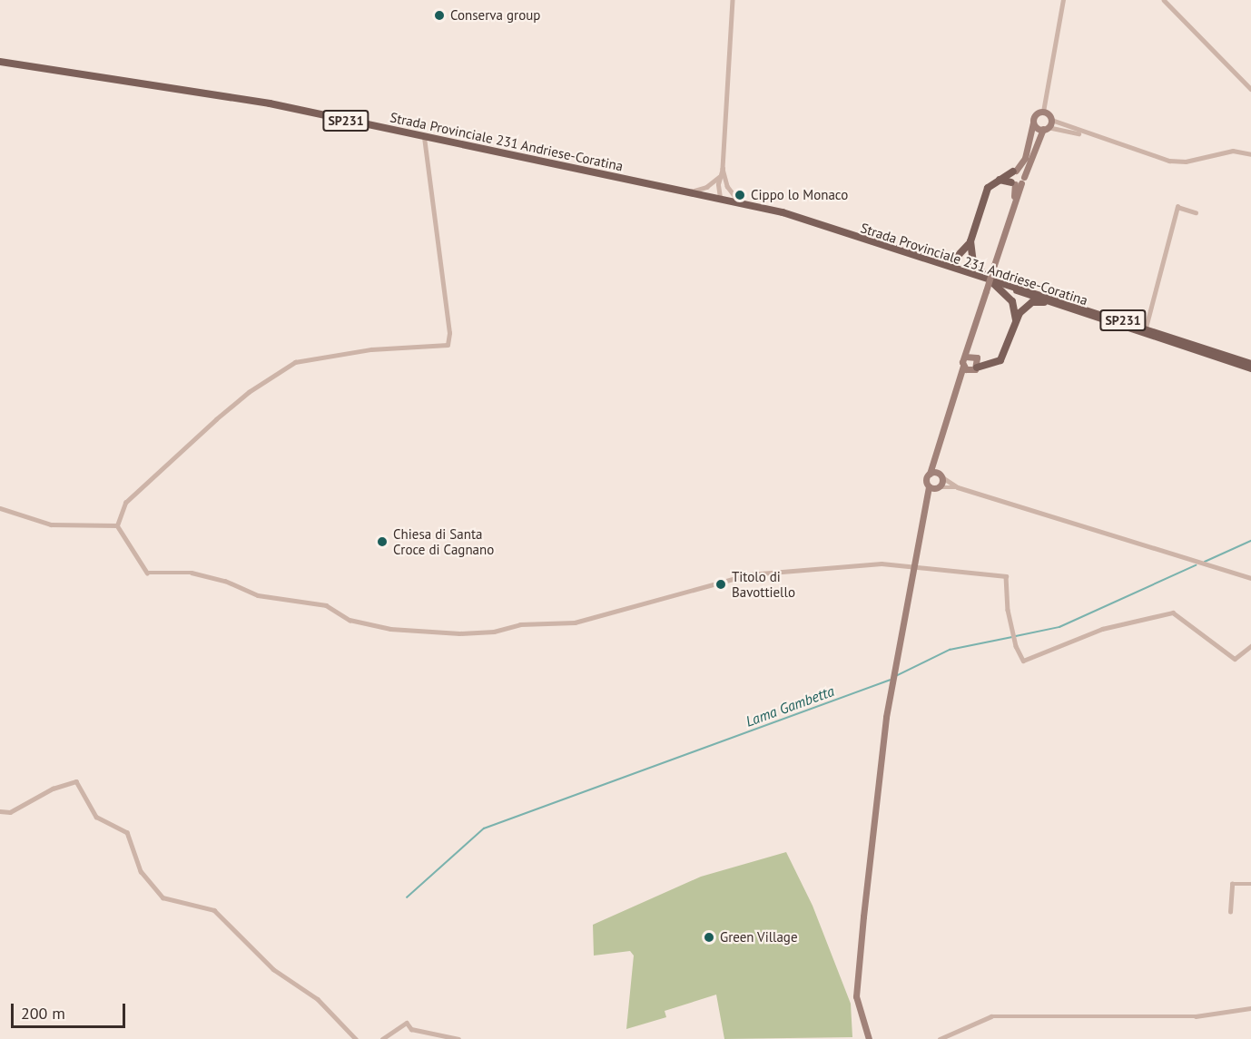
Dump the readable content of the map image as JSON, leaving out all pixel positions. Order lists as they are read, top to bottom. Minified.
{"streets":{"main road":["SP231","Strada Provinciale 231 Andriese-Coratina"]},"water":["Lama Gambetta"],"places":["Conserva group","Cippo lo Monaco","Chiesa di Santa Croce di Cagnano","Titolo di Bavottiello","Green Village"],"scale_bar":"200 m"}
